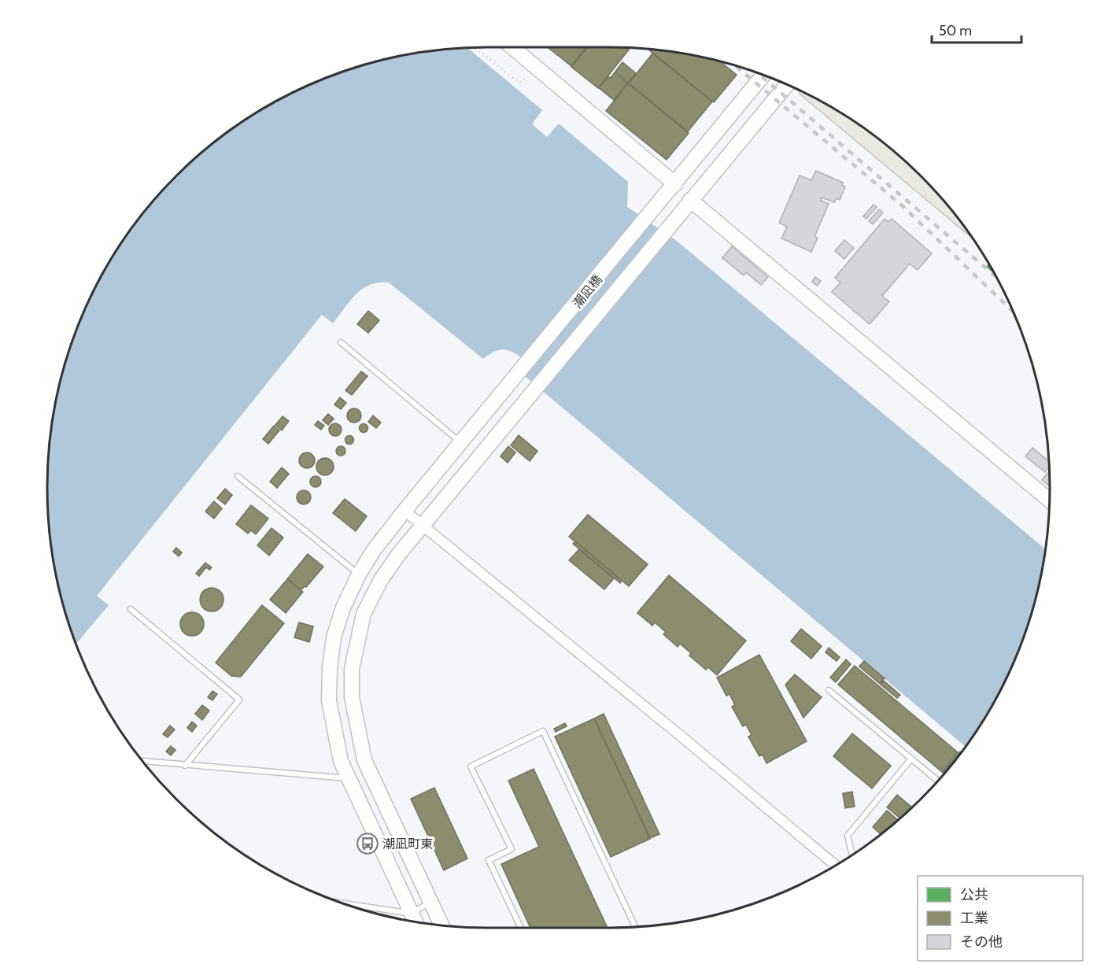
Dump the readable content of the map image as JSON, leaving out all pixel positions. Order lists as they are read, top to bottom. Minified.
{"streets":{"street":["潮凪橋"]},"places":{"bus stop":["潮凪町東"]},"legend":["公共","工業","その他"],"scale_bar":"50 m"}
